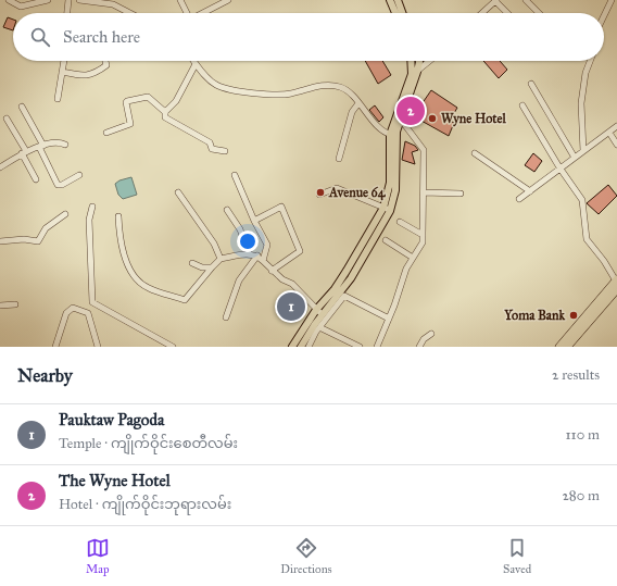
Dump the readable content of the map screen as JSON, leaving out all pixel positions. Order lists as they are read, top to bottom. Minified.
{"places":["Wyne Hotel","Avenue 64","Yoma Bank"],"page":{"search":"Search here","pins":["2","1"],"heading":["Nearby","2 results"],"list":[{"mark":"1","name":"Pauktaw Pagoda","note":"Temple · ကျိုက်ဝိုင်းစေတီလမ်း","value":"110 m"},{"mark":"2","name":"The Wyne Hotel","note":"Hotel · ကျိုက်ဝိုင်းဘုရားလမ်း","value":"280 m"}],"nav":["Map","Directions","Saved"]}}
